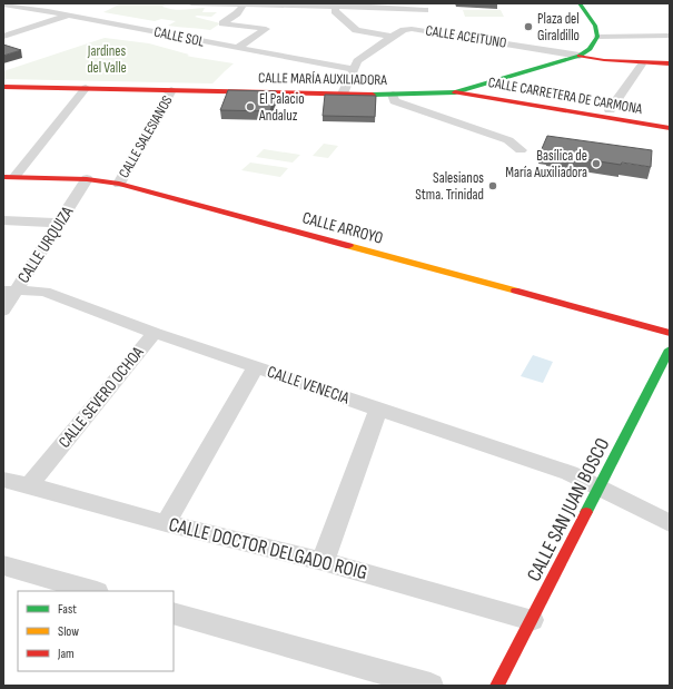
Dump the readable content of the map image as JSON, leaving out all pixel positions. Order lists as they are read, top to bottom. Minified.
{"streets":{"main road":["CALLE MARÍA AUXILIADORA","CALLE CARRETERA DE CARMONA","CALLE ARROYO","CALLE SAN JUAN BOSCO"],"street":["CALLE SOL","CALLE ACEITUNO","CALLE SALESIANOS","CALLE URQUIZA","CALLE VENECIA","CALLE SEVERO OCHOA","CALLE DOCTOR DELGADO ROIG"]},"crossings":[["CALLE MARÍA AUXILIADORA","CALLE CARRETERA DE CARMONA"],["CALLE MARÍA AUXILIADORA","CALLE SALESIANOS"],["CALLE SALESIANOS","CALLE ARROYO"],["CALLE ARROYO","CALLE URQUIZA"],["CALLE URQUIZA","CALLE VENECIA"],["CALLE VENECIA","CALLE SEVERO OCHOA"],["CALLE VENECIA","CALLE SAN JUAN BOSCO"],["CALLE SEVERO OCHOA","CALLE DOCTOR DELGADO ROIG"],["CALLE SAN JUAN BOSCO","CALLE DOCTOR DELGADO ROIG"]],"parks":["Jardines del Valle"],"places":["Plaza del Giraldillo","El Palacio Andaluz","Basílica de María Auxiliadora","Salesianos Stma. Trinidad"],"legend":["Fast","Slow","Jam"]}
